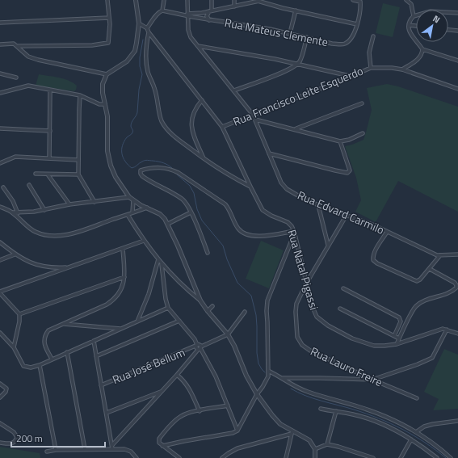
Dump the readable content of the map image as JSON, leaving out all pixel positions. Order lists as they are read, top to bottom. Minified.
{"streets":{"street":["Rua Mateus Clemente","Rua Francisco Leite Esquerdo","Rua Edvard Carmilo","Rua Natal Pigassi","Rua José Bellum","Rua Lauro Freire"]},"crossings":[["Rua Mateus Clemente","Rua Edvard Carmilo"],["Rua Francisco Leite Esquerdo","Rua Edvard Carmilo"],["Rua Francisco Leite Esquerdo","Rua Natal Pigassi"],["Rua Edvard Carmilo","Rua Lauro Freire"],["Rua Natal Pigassi","Rua Lauro Freire"]],"scale_bar":"200 m","north":"top right"}
